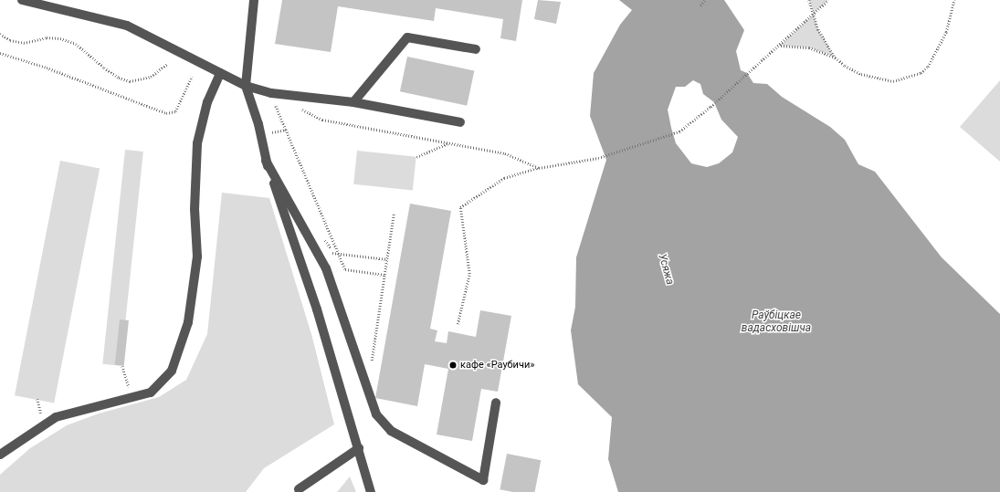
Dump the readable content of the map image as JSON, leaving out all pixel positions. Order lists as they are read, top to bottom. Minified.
{"water":["Усяжа","Раўбіцкае вадасховішча"],"places":["кафе «Раубичи»"]}
